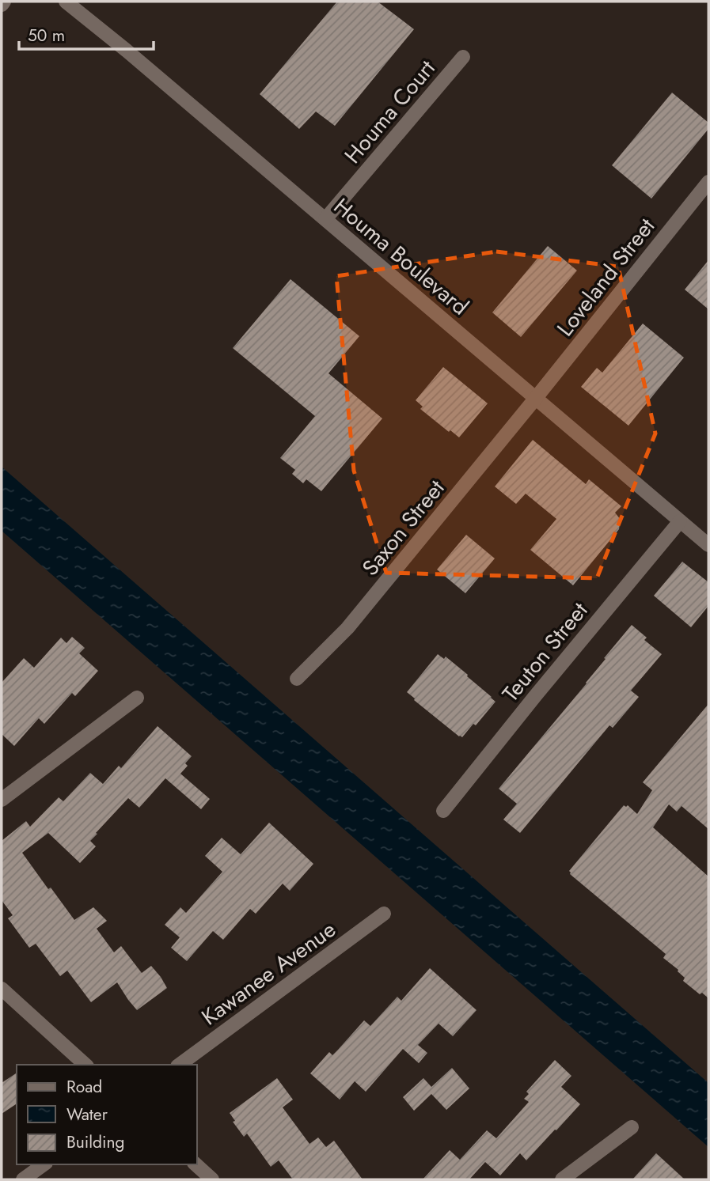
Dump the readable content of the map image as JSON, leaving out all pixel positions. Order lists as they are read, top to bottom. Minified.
{"streets":{"street":["Houma Court","Houma Boulevard","Loveland Street","Saxon Street","Teuton Street","Kawanee Avenue"]},"crossings":[["Houma Court","Houma Boulevard"],["Houma Boulevard","Loveland Street"],["Houma Boulevard","Saxon Street"],["Houma Boulevard","Teuton Street"],["Loveland Street","Saxon Street"]],"legend":["Road","Water","Building"],"scale_bar":"50 m"}
